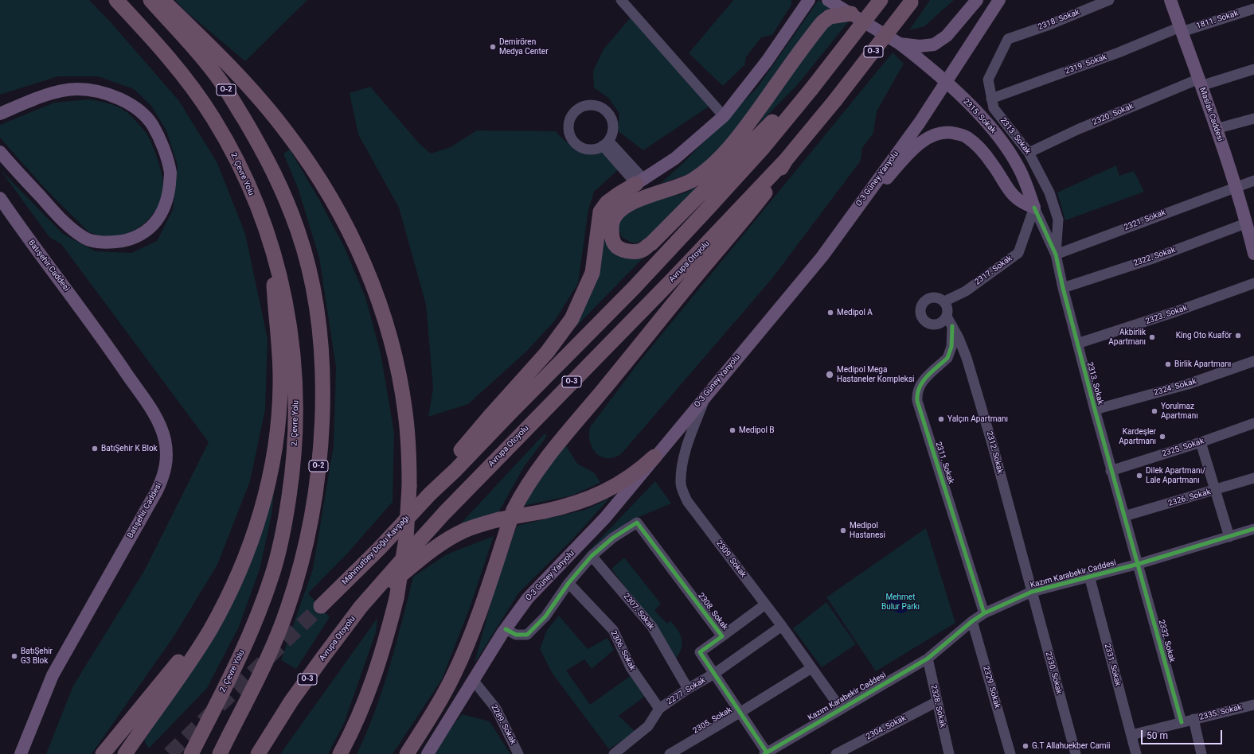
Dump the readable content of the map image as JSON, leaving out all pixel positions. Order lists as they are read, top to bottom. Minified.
{"streets":{"highway":["O-3","O-2","2. Çevre Yolu","Avrupa Otoyolu","Mahmutbey Doğu Kavşağı"],"main road":["Maslak Caddesi","2315. Sokak","O-3 Güney Yanyolu","Batışehir Caddesi"],"street":["2318. Sokak","1811. Sokak","2319. Sokak","2320. Sokak","2313. Sokak","2321. Sokak","2322. Sokak","2317. Sokak","2323. Sokak","2324. Sokak","2325. Sokak","2312. Sokak","2311. Sokak","2326. Sokak","2309. Sokak","Kazım Karabekir Caddesi","2307. Sokak","2308. Sokak","2332. Sokak","2306. Sokak","2331. Sokak","2330. Sokak","2329. Sokak","2277. Sokak","2328. Sokak","2335. Sokak","2305. Sokak","2289. Sokak","2304. Sokak"]},"crossings":[["2318. Sokak","2313. Sokak"],["1811. Sokak","2319. Sokak"],["1811. Sokak","Maslak Caddesi"],["O-3","Avrupa Otoyolu"],["O-3","Mahmutbey Doğu Kavşağı"],["2319. Sokak","Maslak Caddesi"],["2319. Sokak","2313. Sokak"],["2320. Sokak","Maslak Caddesi"],["2320. Sokak","2313. Sokak"],["Maslak Caddesi","2321. Sokak"],["Maslak Caddesi","2322. Sokak"],["2315. Sokak","2313. Sokak"],["2315. Sokak","2317. Sokak"],["2313. Sokak","2321. Sokak"],["2313. Sokak","2322. Sokak"],["2313. Sokak","2317. Sokak"],["2313. Sokak","2323. Sokak"],["2313. Sokak","2324. Sokak"],["2313. Sokak","2325. Sokak"],["2313. Sokak","2326. Sokak"],["2313. Sokak","Kazım Karabekir Caddesi"],["2313. Sokak","2332. Sokak"],["O-3 Güney Yanyolu","2309. Sokak"],["O-3 Güney Yanyolu","2289. Sokak"],["2317. Sokak","2312. Sokak"],["2312. Sokak","Kazım Karabekir Caddesi"],["2312. Sokak","2330. Sokak"],["2311. Sokak","Kazım Karabekir Caddesi"],["2309. Sokak","Kazım Karabekir Caddesi"],["2309. Sokak","2277. Sokak"],["2309. Sokak","2305. Sokak"],["Kazım Karabekir Caddesi","2308. Sokak"],["Kazım Karabekir Caddesi","2332. Sokak"],["Kazım Karabekir Caddesi","2331. Sokak"],["Kazım Karabekir Caddesi","2330. Sokak"],["Kazım Karabekir Caddesi","2329. Sokak"],["Kazım Karabekir Caddesi","2328. Sokak"],["2307. Sokak","2308. Sokak"],["2307. Sokak","2277. Sokak"],["2308. Sokak","2277. Sokak"],["2308. Sokak","2305. Sokak"],["2332. Sokak","2335. Sokak"],["2306. Sokak","2277. Sokak"],["2331. Sokak","2335. Sokak"],["2328. Sokak","2304. Sokak"]],"parks":["Mehmet Bulur Parkı"],"places":["Demirören Medya Center","Medipol A","King Oto Kuaför","Akbirlik Apartmanı","Birlik Apartmanı","Medipol Mega Hastaneler Kompleksi","Yorulmaz Apartmanı","Yalçın Apartmanı","Medipol B","Kardeşler Apartmanı","BatıŞehir K Blok","Dilek Apartmanı/ Lale Apartmanı","Medipol Hastanesi","BatıŞehir G3 Blok","G.T Allahuekber Camii"],"scale_bar":"50 m"}
